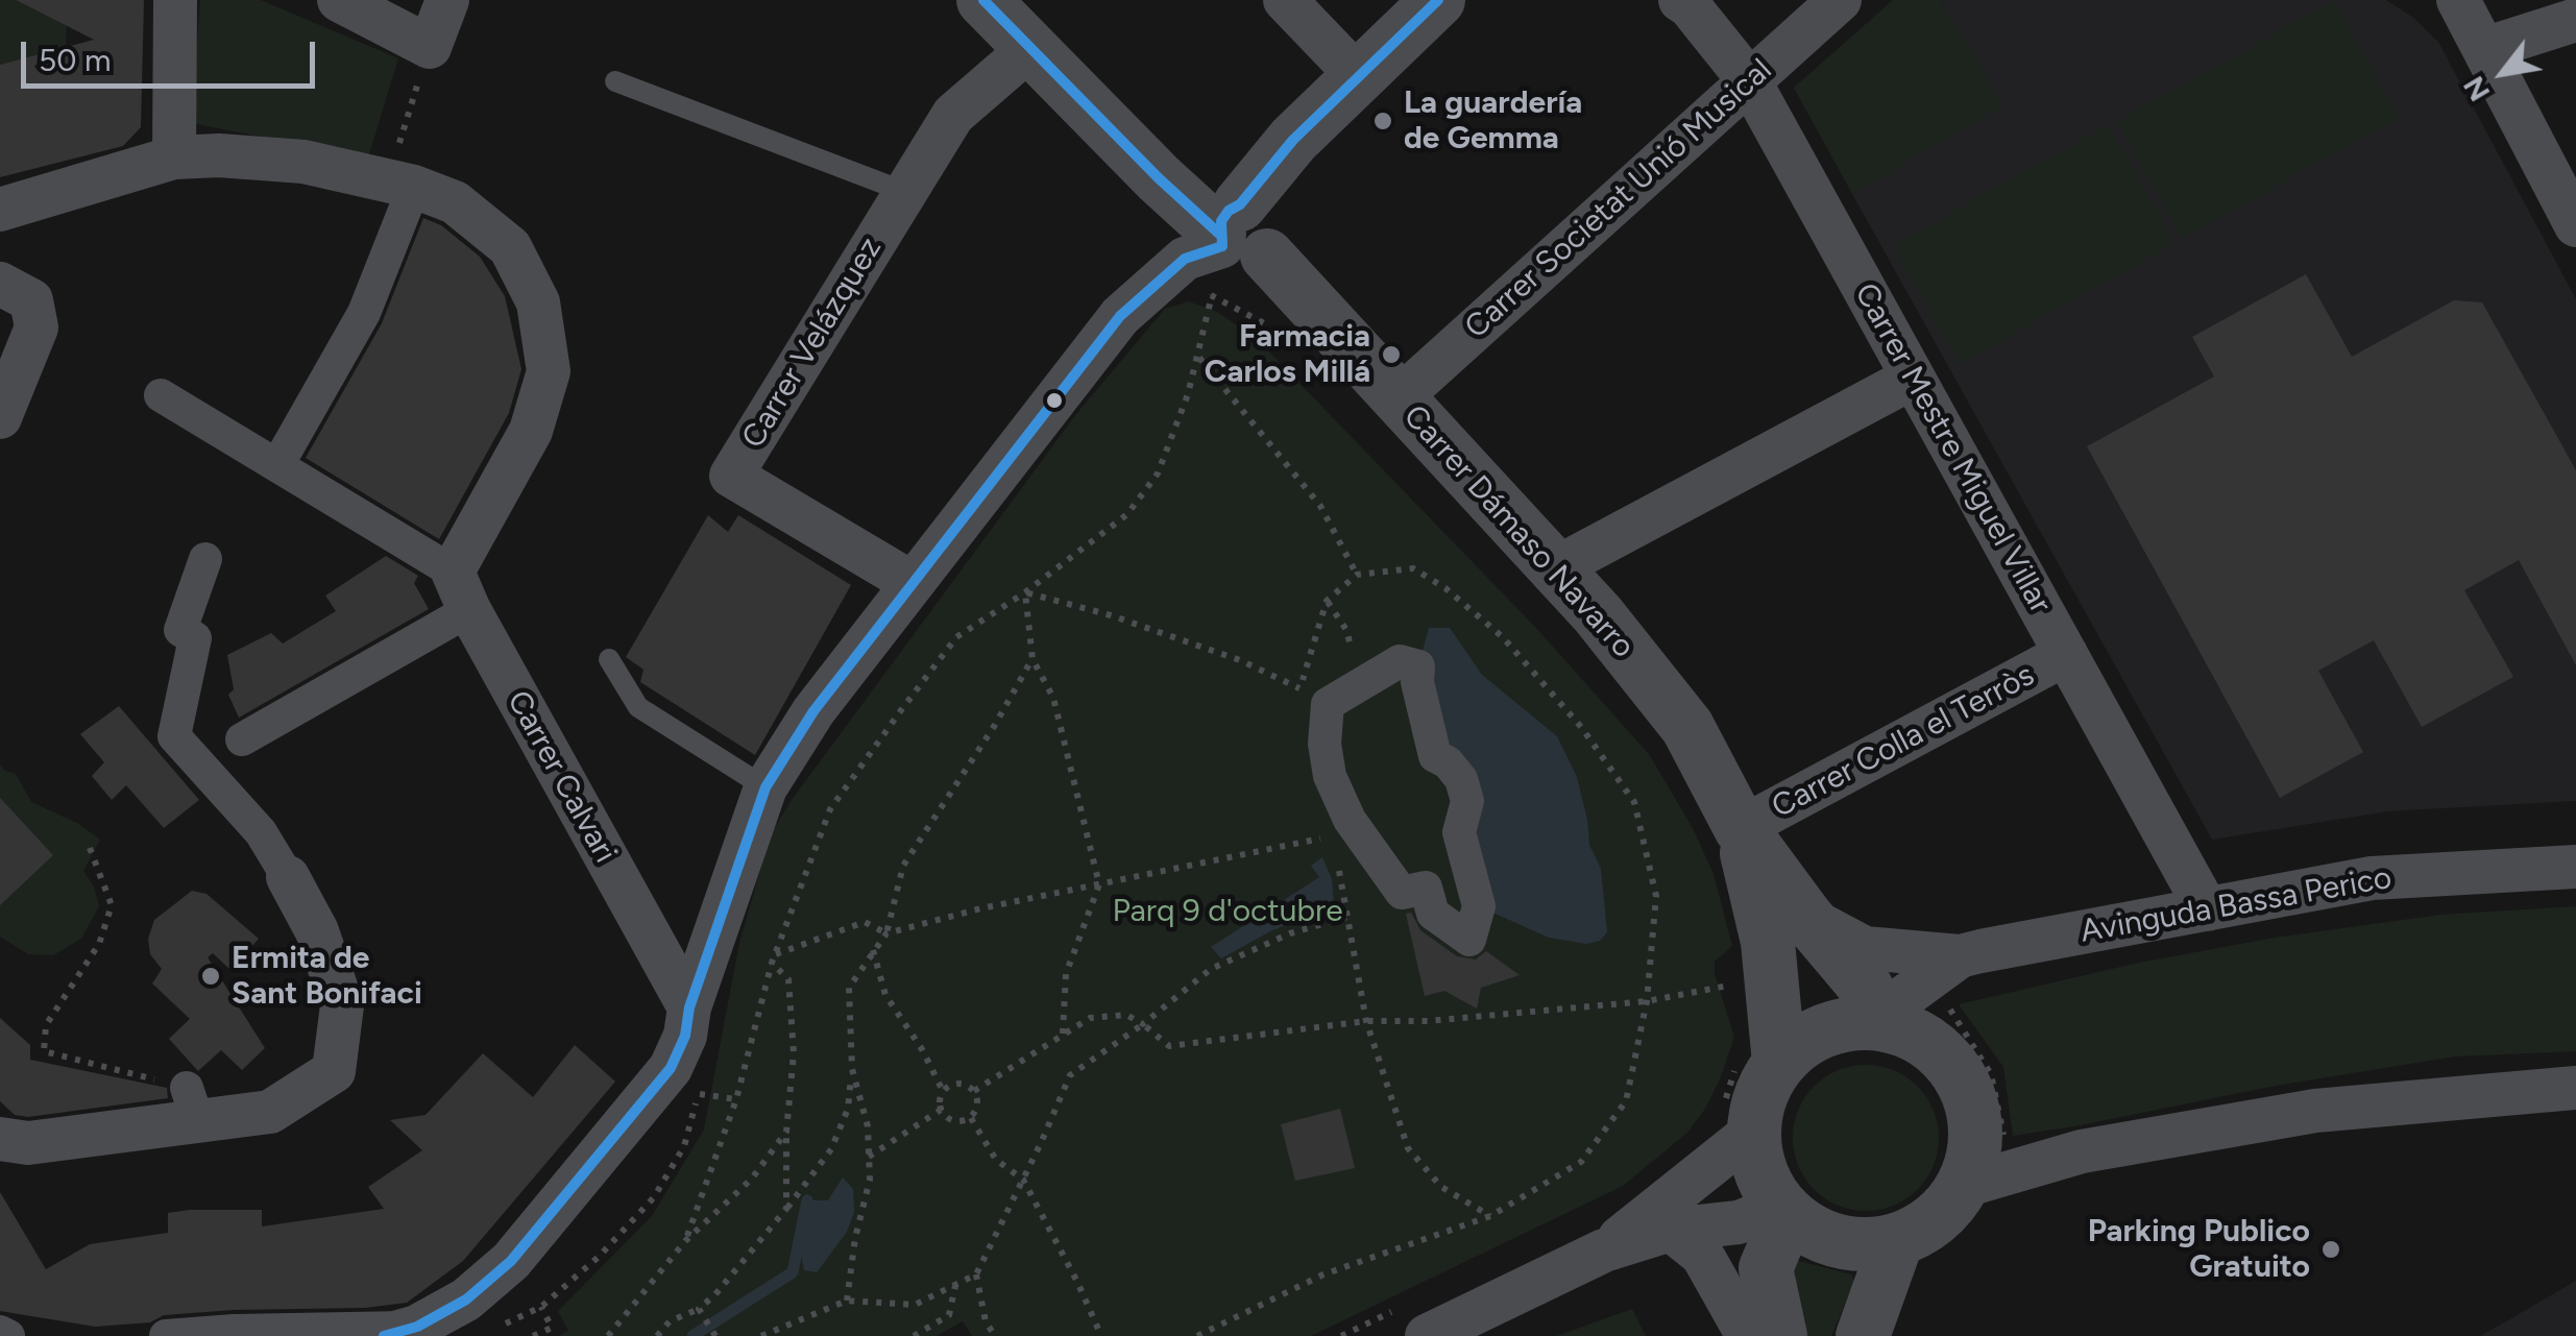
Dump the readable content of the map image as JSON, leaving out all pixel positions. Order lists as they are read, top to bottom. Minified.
{"streets":{"street":["Carrer Societat Unió Musical","Carrer Velázquez","Carrer Mestre Miguel Villar","Carrer Dámaso Navarro","Carrer Colla el Terròs","Carrer Calvari","Avinguda Bassa Perico"]},"crossings":[["Carrer Societat Unió Musical","Carrer Mestre Miguel Villar"],["Carrer Societat Unió Musical","Carrer Dámaso Navarro"],["Carrer Velázquez","Carrer Dámaso Navarro"],["Carrer Mestre Miguel Villar","Carrer Colla el Terròs"],["Carrer Mestre Miguel Villar","Avinguda Bassa Perico"],["Carrer Dámaso Navarro","Carrer Colla el Terròs"],["Carrer Dámaso Navarro","Avinguda Bassa Perico"]],"parks":["Parq 9 d'octubre"],"places":["La guardería de Gemma","Farmacia Carlos Millá","Ermita de Sant Bonifaci","Parking Publico Gratuito"],"scale_bar":"50 m","north":"bottom left"}
